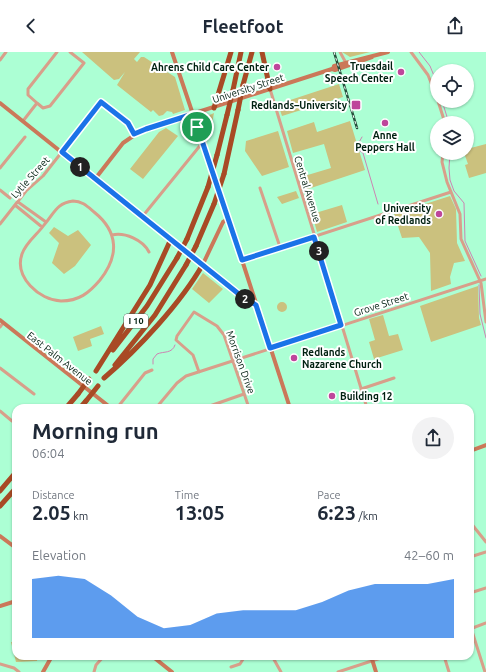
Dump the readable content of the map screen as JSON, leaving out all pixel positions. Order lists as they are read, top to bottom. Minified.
{"streets":{"highway":["I 10"],"main road":["University Street","East Palm Avenue"],"street":["Lytle Street","Central Avenue","Grove Street","Morrison Drive"]},"crossings":[["University Street","Lytle Street"],["University Street","Central Avenue"],["Central Avenue","Grove Street"],["Grove Street","Morrison Drive"]],"places":{"other":["Ahrens Child Care Center","Truesdail Speech Center","Anne Peppers Hall","University of Redlands","Redlands Nazarene Church","Building 12"],"transit":["Redlands–University"]},"page":{"header":"Fleetfoot","pins":["1","3","2"],"heading":["Morning run","06:04"],"stats":[["Distance","2.05 km"],["Time","13:05"],["Pace","6:23 /km"]],"chart":["Elevation","42–60 m"]}}
